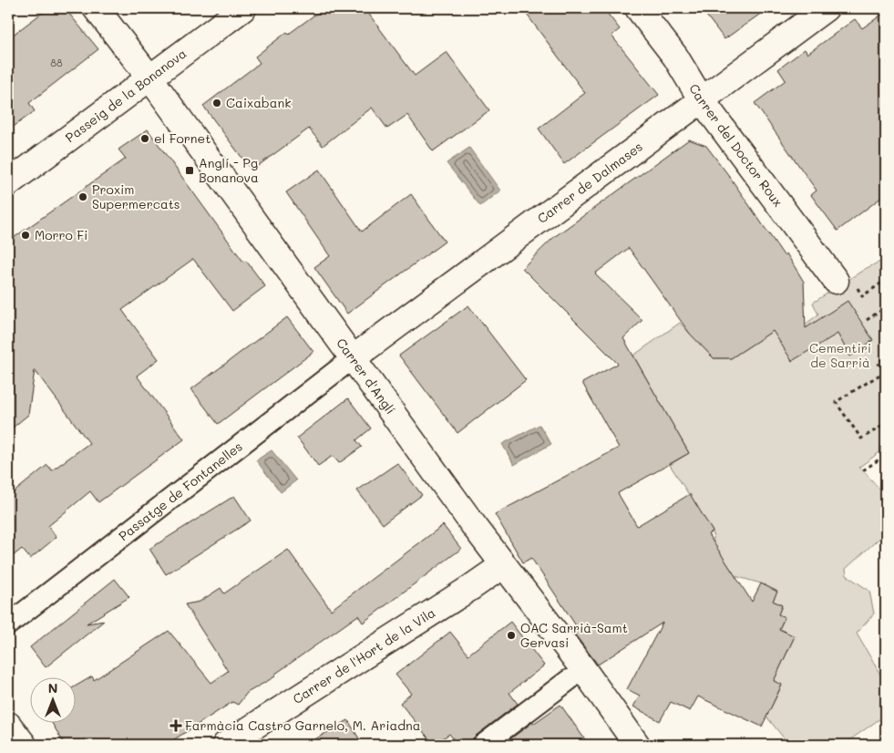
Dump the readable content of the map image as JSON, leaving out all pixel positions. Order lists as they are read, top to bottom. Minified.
{"streets":{"street":["Passeig de la Bonanova","Carrer del Doctor Roux","Carrer de Dalmases","Carrer d'Anglí","Passatge de Fontanelles","Carrer de l'Hort de la Vila"]},"crossings":[["Passeig de la Bonanova","Carrer d'Anglí"],["Carrer del Doctor Roux","Carrer de Dalmases"],["Carrer de Dalmases","Carrer d'Anglí"],["Carrer de Dalmases","Passatge de Fontanelles"],["Carrer d'Anglí","Passatge de Fontanelles"],["Carrer d'Anglí","Carrer de l'Hort de la Vila"]],"parks":["Cementiri de Sarrià"],"places":{"other":["Caixabank","el Fornet","Proxim Supermercats","Morro Fi","OAC Sarrià-Samt Gervasi"],"transit":["Anglí - Pg Bonanova"],"health":["Farmàcia Castro Garnelo, M. Ariadna"]},"house_numbers":["88"],"north":"top"}
